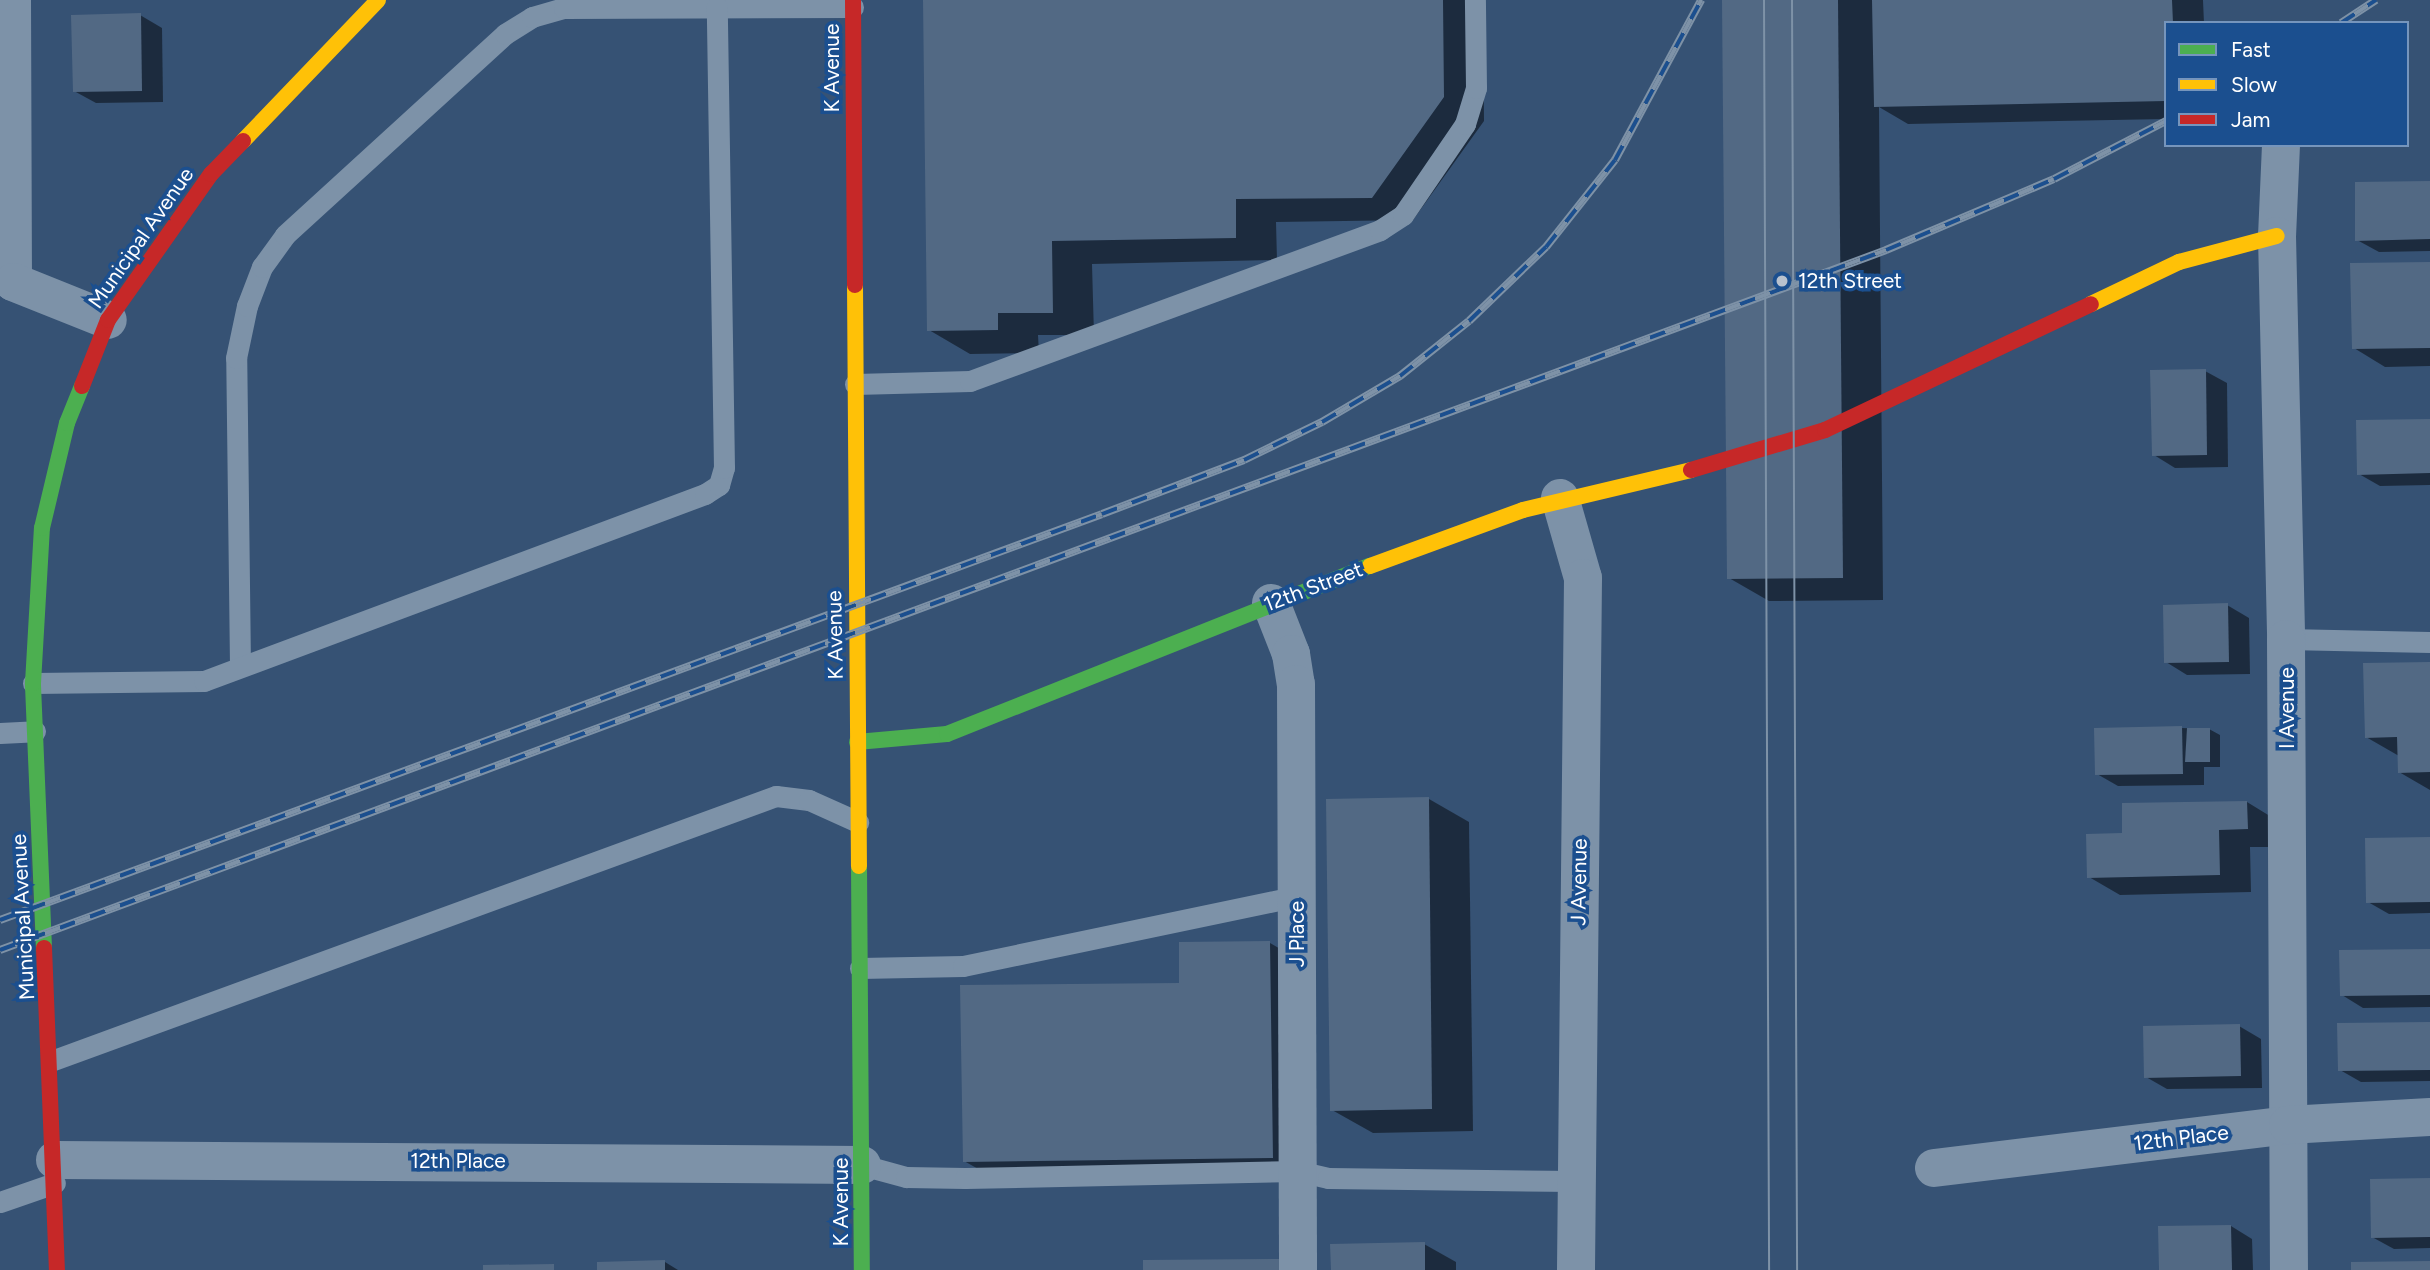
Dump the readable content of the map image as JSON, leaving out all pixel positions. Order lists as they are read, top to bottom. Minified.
{"streets":{"main road":["K Avenue","Municipal Avenue","12th Street"],"street":["I Avenue","J Avenue","J Place","12th Place"]},"crossings":[["K Avenue","12th Street"],["K Avenue","12th Place"],["Municipal Avenue","12th Place"],["12th Street","I Avenue"],["12th Street","J Avenue"],["12th Street","J Place"],["I Avenue","12th Place"]],"places":["12th Street"],"legend":["Fast","Slow","Jam"]}
